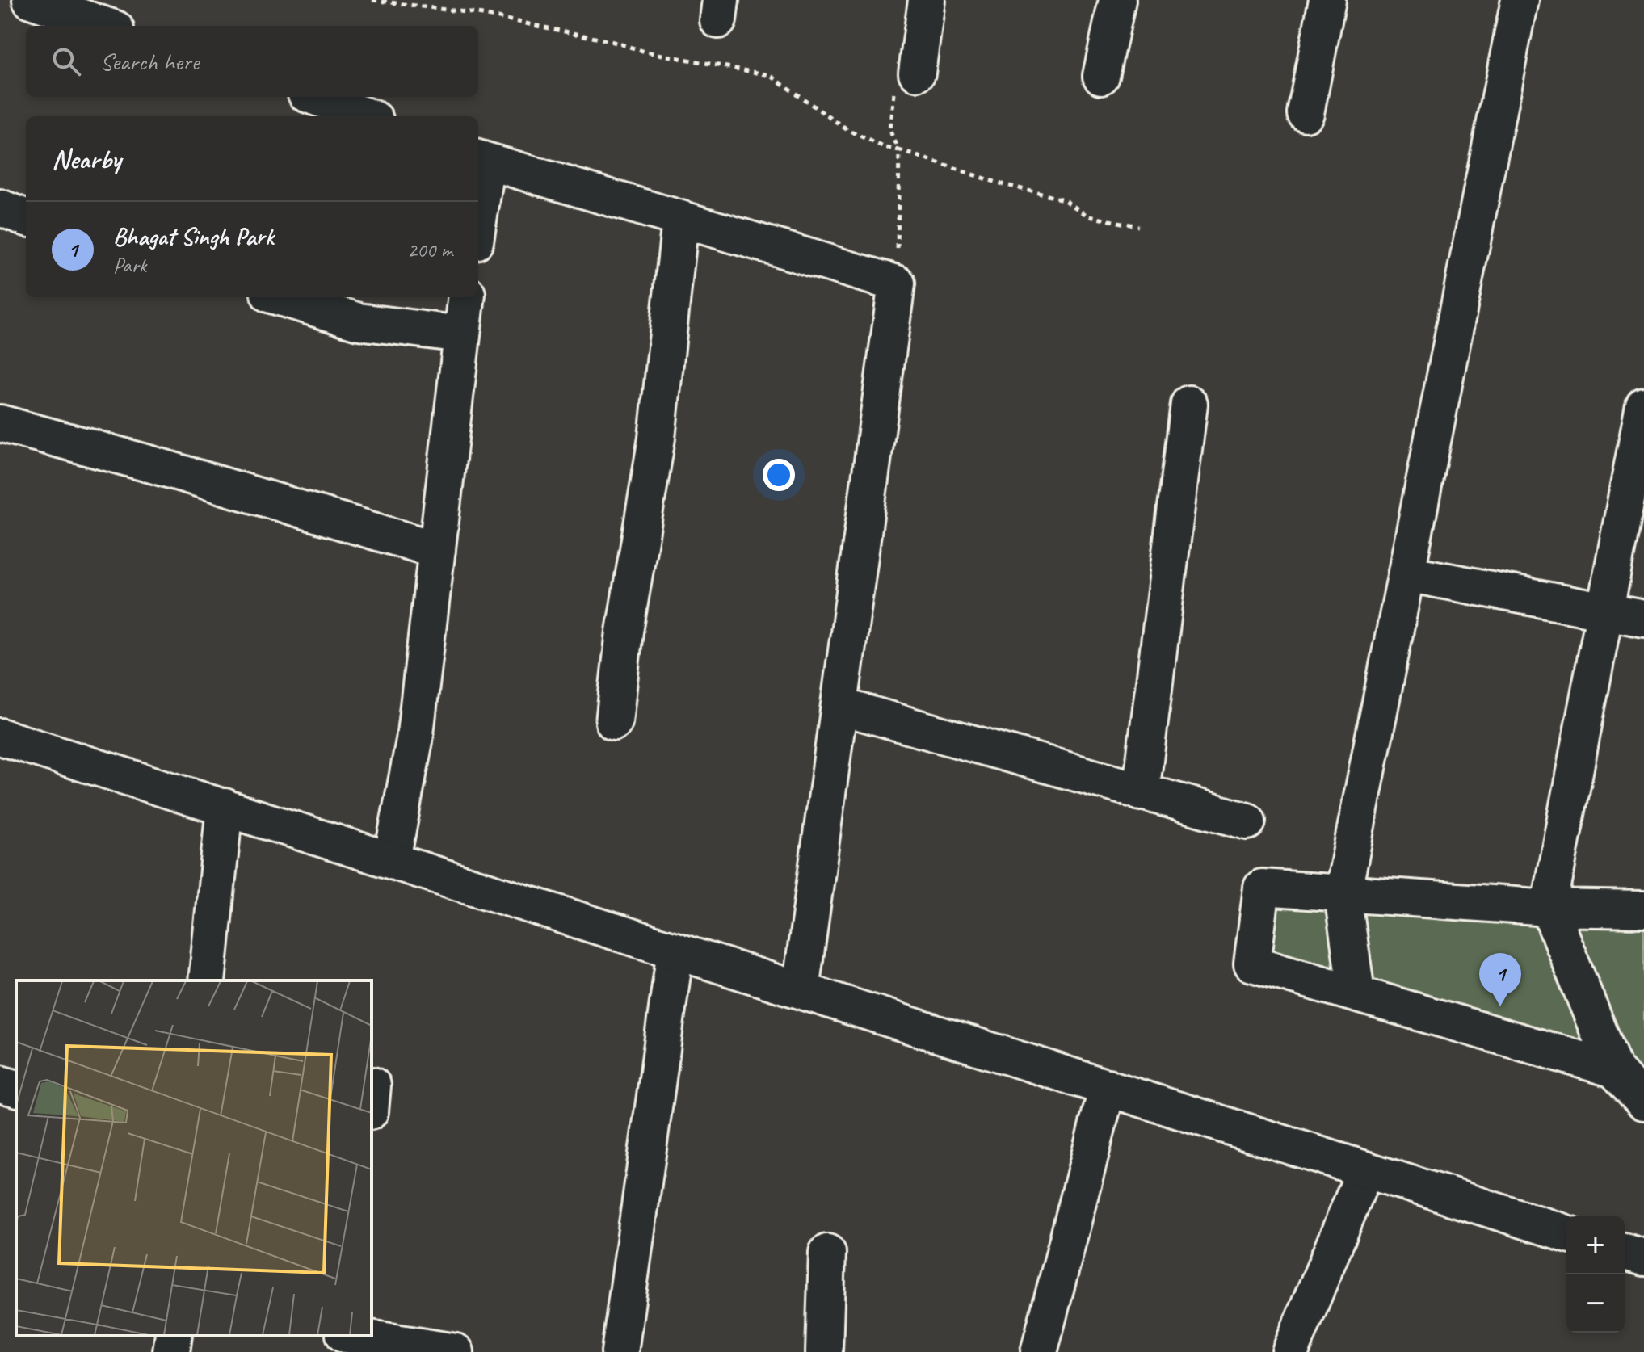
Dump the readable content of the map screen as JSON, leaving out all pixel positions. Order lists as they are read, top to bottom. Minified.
{"page":{"search":"Search here","heading":"Nearby","list":[{"mark":"1","name":"Bhagat Singh Park","note":"Park","value":"200 m"}],"pins":"1","map_buttons":["+","−"]}}
